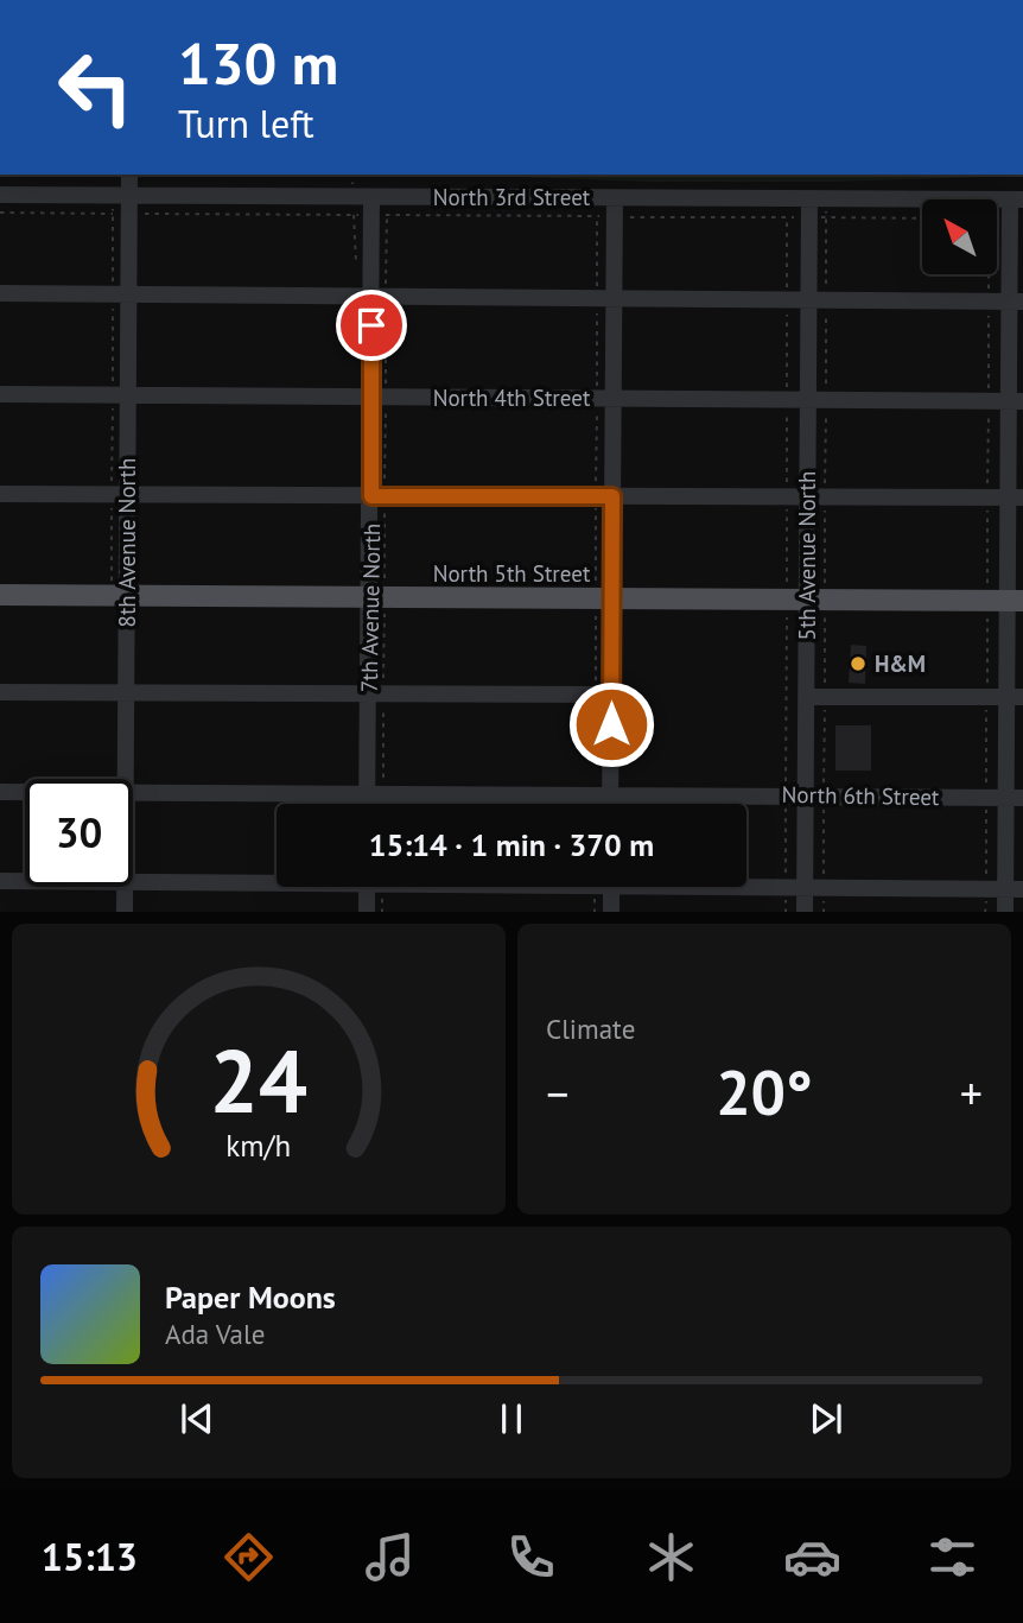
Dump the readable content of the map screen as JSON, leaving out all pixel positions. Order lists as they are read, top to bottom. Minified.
{"streets":{"main road":["North 5th Street"],"street":["North 3rd Street","North 4th Street","8th Avenue North","5th Avenue North","7th Avenue North","North 6th Street"]},"crossings":[["North 3rd Street","8th Avenue North"],["North 3rd Street","5th Avenue North"],["North 3rd Street","7th Avenue North"],["North 4th Street","8th Avenue North"],["North 4th Street","5th Avenue North"],["North 4th Street","7th Avenue North"],["8th Avenue North","North 5th Street"],["5th Avenue North","North 5th Street"],["5th Avenue North","North 6th Street"],["North 5th Street","7th Avenue North"],["7th Avenue North","North 6th Street"]],"places":["H&M"],"north":"top left","page":{"turn":["130 m","Turn left"],"limit":"30","trip":"15:14 · 1 min · 370 m","tile":"Climate","heat":["−","20°","+"],"song":["Paper Moons","Ada Vale"],"tabs":"15:13","gauge":["24","km/h"]}}
